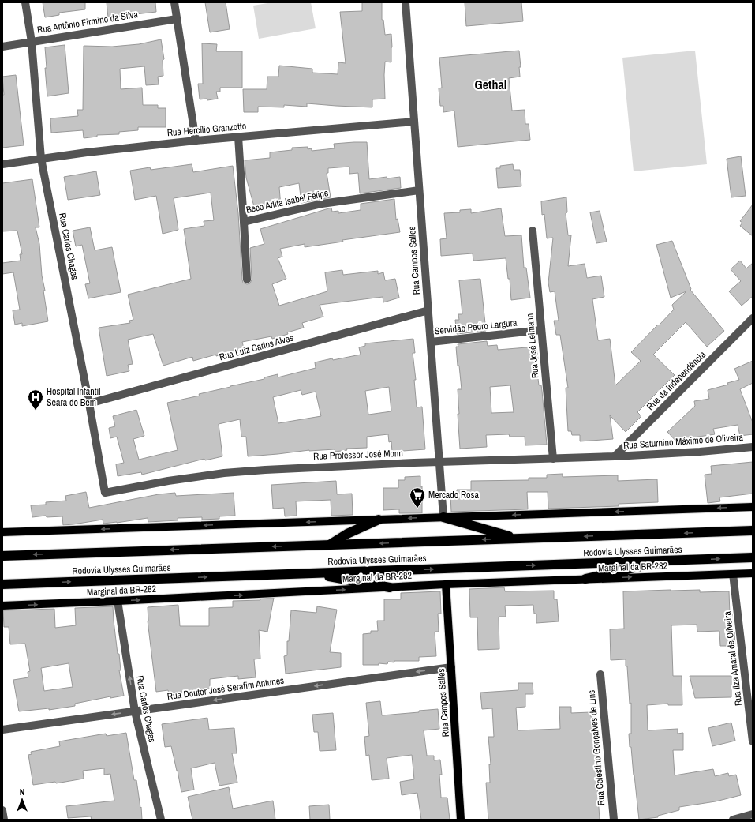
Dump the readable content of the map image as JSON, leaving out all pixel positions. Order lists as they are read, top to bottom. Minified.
{"streets":{"highway":["Rodovia Ulysses Guimarães"],"main road":["Rua Campos Salles","Marginal da BR-282"],"street":["Rua Antônio Firmino da Silva","Rua Hercílio Granzotto","Beco Arlita Isabel Felipe","Rua Carlos Chagas","Servidão Pedro Largura","Rua José Leimann","Rua Luiz Carlos Alves","Rua da Independência","Rua Saturnino Máximo de Oliveira","Rua Professor José Monn","Rua Ilza Amaral de Oliveira","Rua Doutor José Serafim Antunes","Rua Celestino Gonçalves de Lins"]},"crossings":[["Rua Antônio Firmino da Silva","Rua Carlos Chagas"],["Rua Hercílio Granzotto","Beco Arlita Isabel Felipe"],["Rua Hercílio Granzotto","Rua Carlos Chagas"],["Rua Hercílio Granzotto","Rua Campos Salles"],["Beco Arlita Isabel Felipe","Rua Campos Salles"],["Rua Carlos Chagas","Rua Luiz Carlos Alves"],["Rua Carlos Chagas","Rua Professor José Monn"],["Rua Carlos Chagas","Marginal da BR-282"],["Rua Carlos Chagas","Rua Doutor José Serafim Antunes"],["Rua Campos Salles","Servidão Pedro Largura"],["Rua Campos Salles","Rua Luiz Carlos Alves"],["Rua Campos Salles","Rua Professor José Monn"],["Rua Campos Salles","Marginal da BR-282"],["Rua Campos Salles","Rua Doutor José Serafim Antunes"],["Servidão Pedro Largura","Rua José Leimann"],["Rua José Leimann","Rua Professor José Monn"],["Rua da Independência","Rua Saturnino Máximo de Oliveira"],["Rua da Independência","Rua Professor José Monn"],["Rua Saturnino Máximo de Oliveira","Rua Professor José Monn"],["Marginal da BR-282","Rua Ilza Amaral de Oliveira"]],"one_way":["Rua Doutor José Serafim Antunes"],"districts":["Gethal"],"places":{"hospital":["Hospital Infantil Seara do Bem"],"supermarket":["Mercado Rosa"]},"north":"top"}
